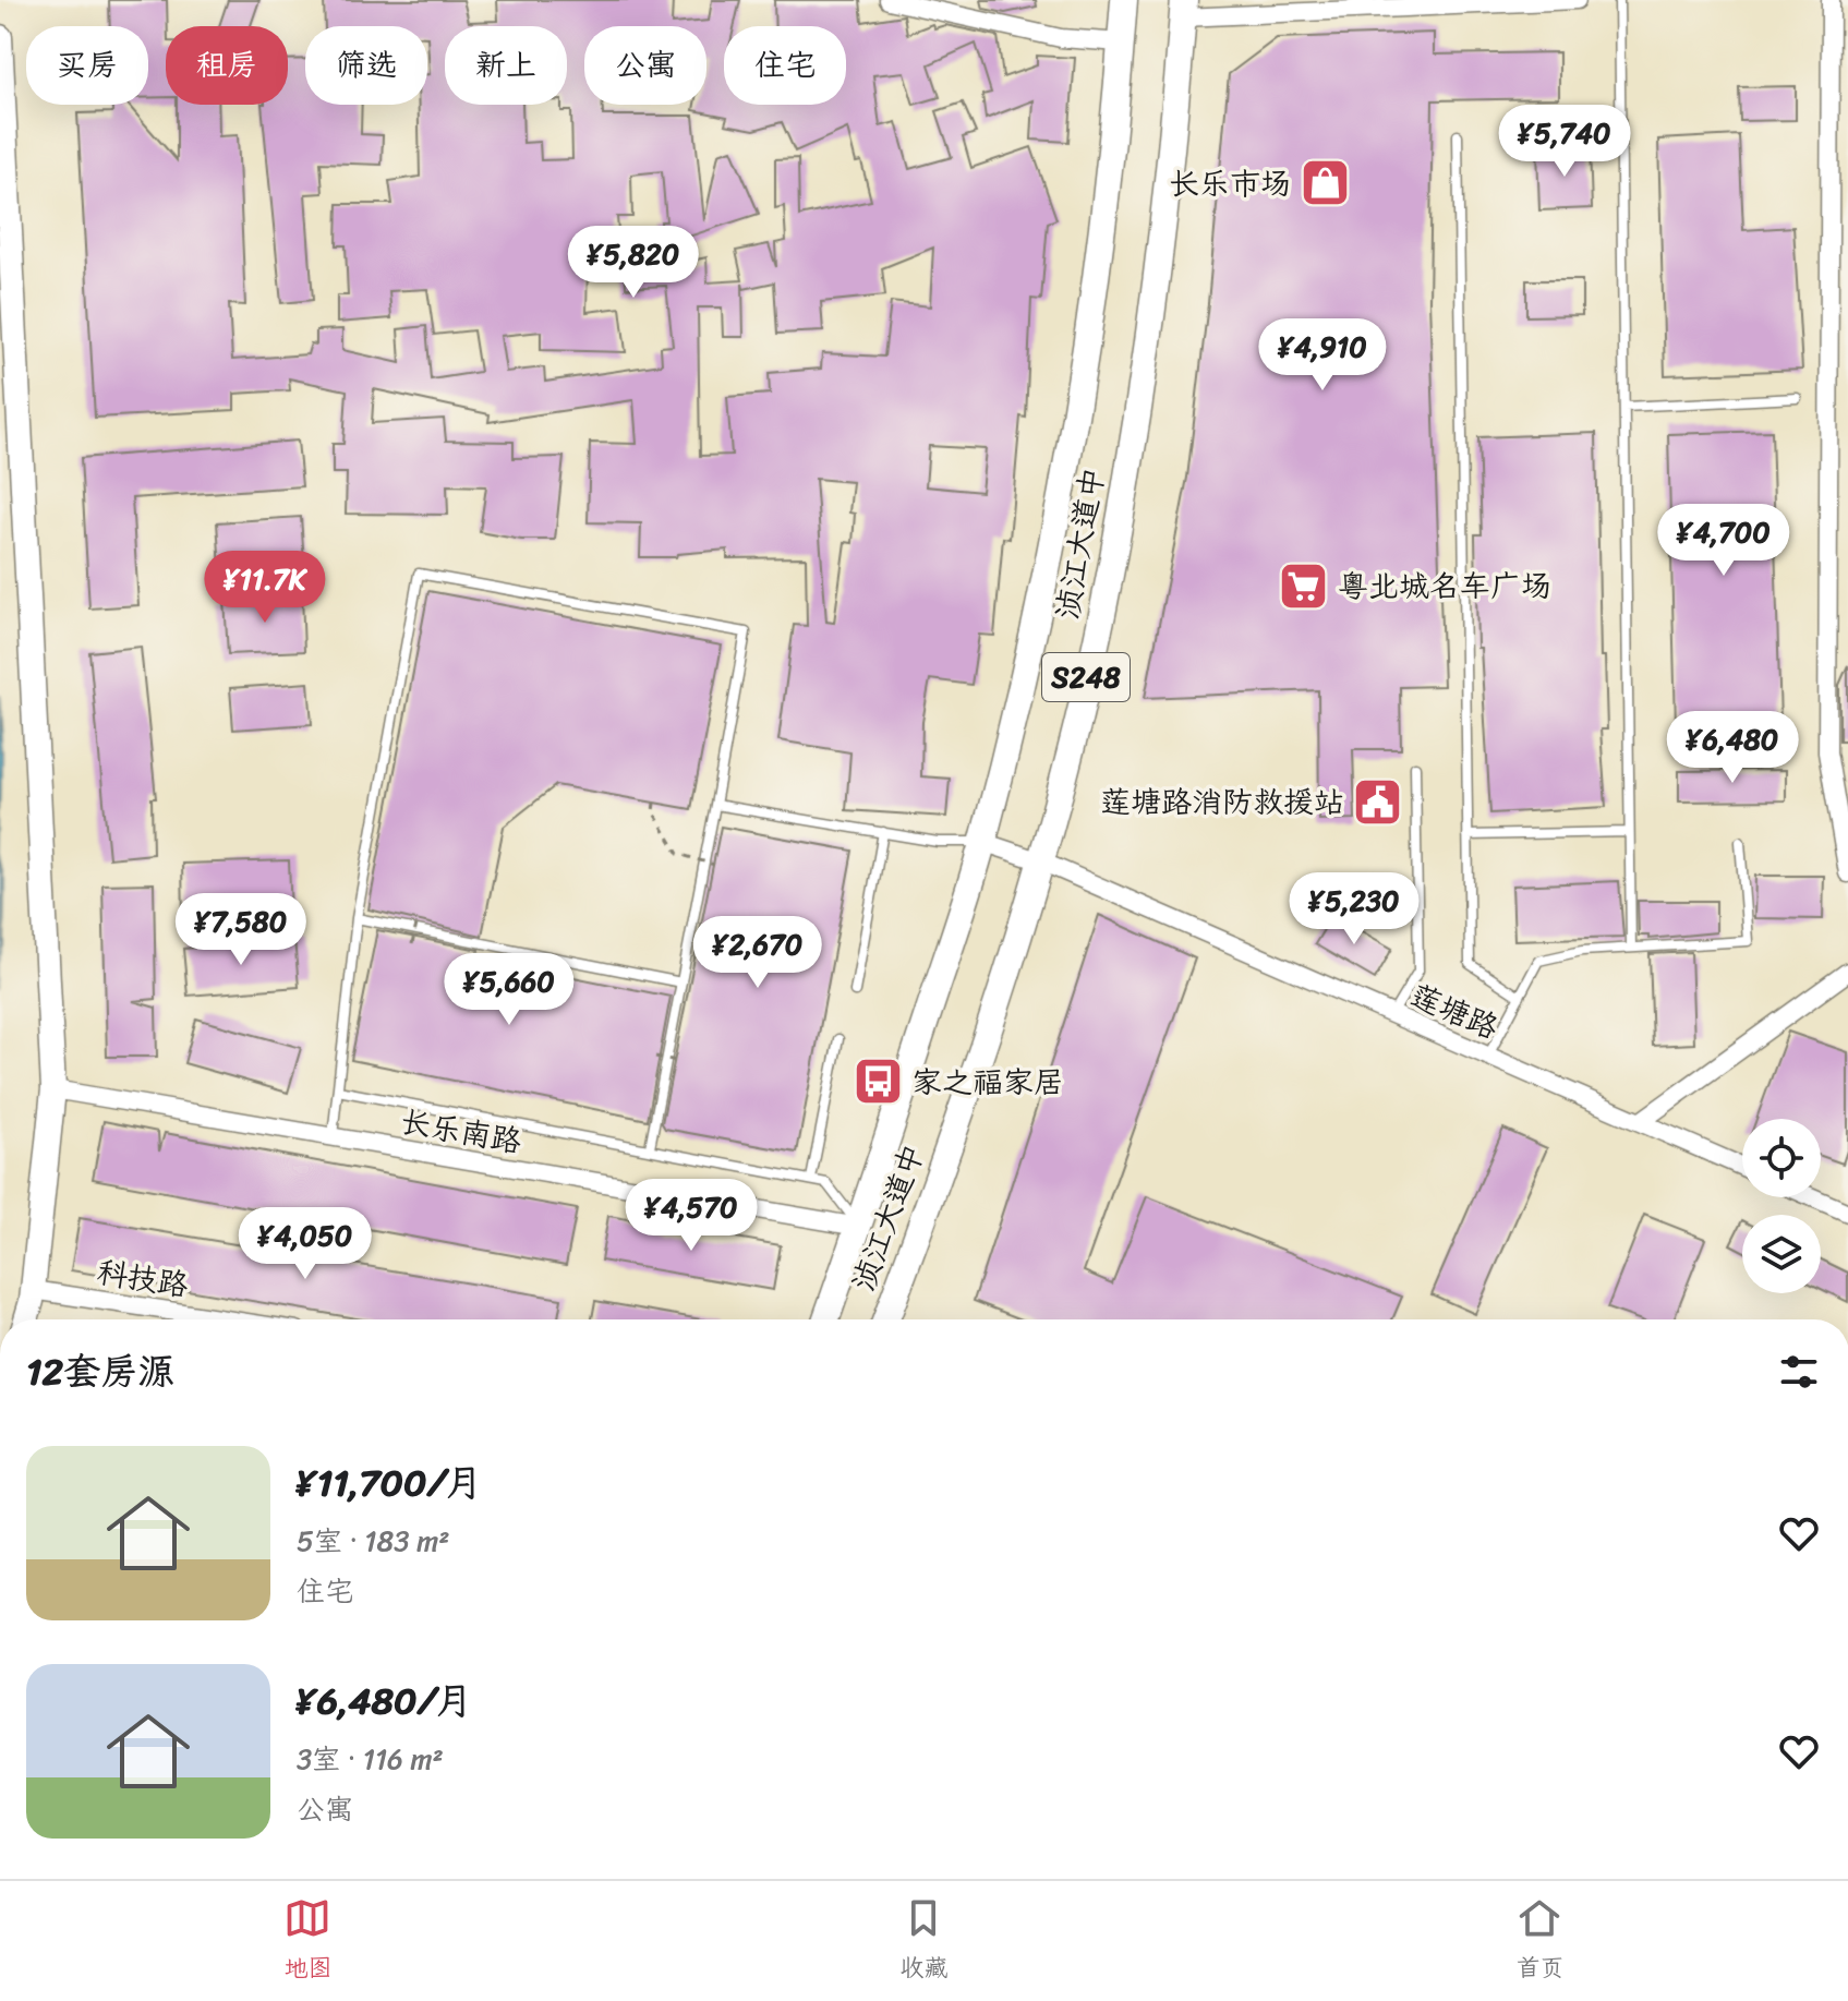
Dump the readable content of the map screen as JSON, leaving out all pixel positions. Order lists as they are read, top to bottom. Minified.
{"streets":{"main road":["浈江大道中","S248"],"street":["莲塘路","长乐南路","科技路"]},"crossings":[["浈江大道中","莲塘路"],["浈江大道中","长乐南路"]],"places":{"shop":["长乐市场"],"supermarket":["粤北城名车广场"],"public building":["莲塘路消防救援站"],"bus stop":["家之福家居"]},"page":{"chip":["买房","租房","筛选","新上","公寓","住宅"],"price":["¥5,740","¥5,820","¥4,910","¥4,700","¥11.7K","¥6,480","¥5,230","¥7,580","¥2,670","¥5,660","¥4,570","¥4,050"],"heading":"12套房源","list":[{"name":"¥11,700/月","note":"5室 · 183 m² · 住宅"},{"name":"¥6,480/月","note":"3室 · 116 m² · 公寓"}],"tabs":["地图","收藏","首页"]}}
